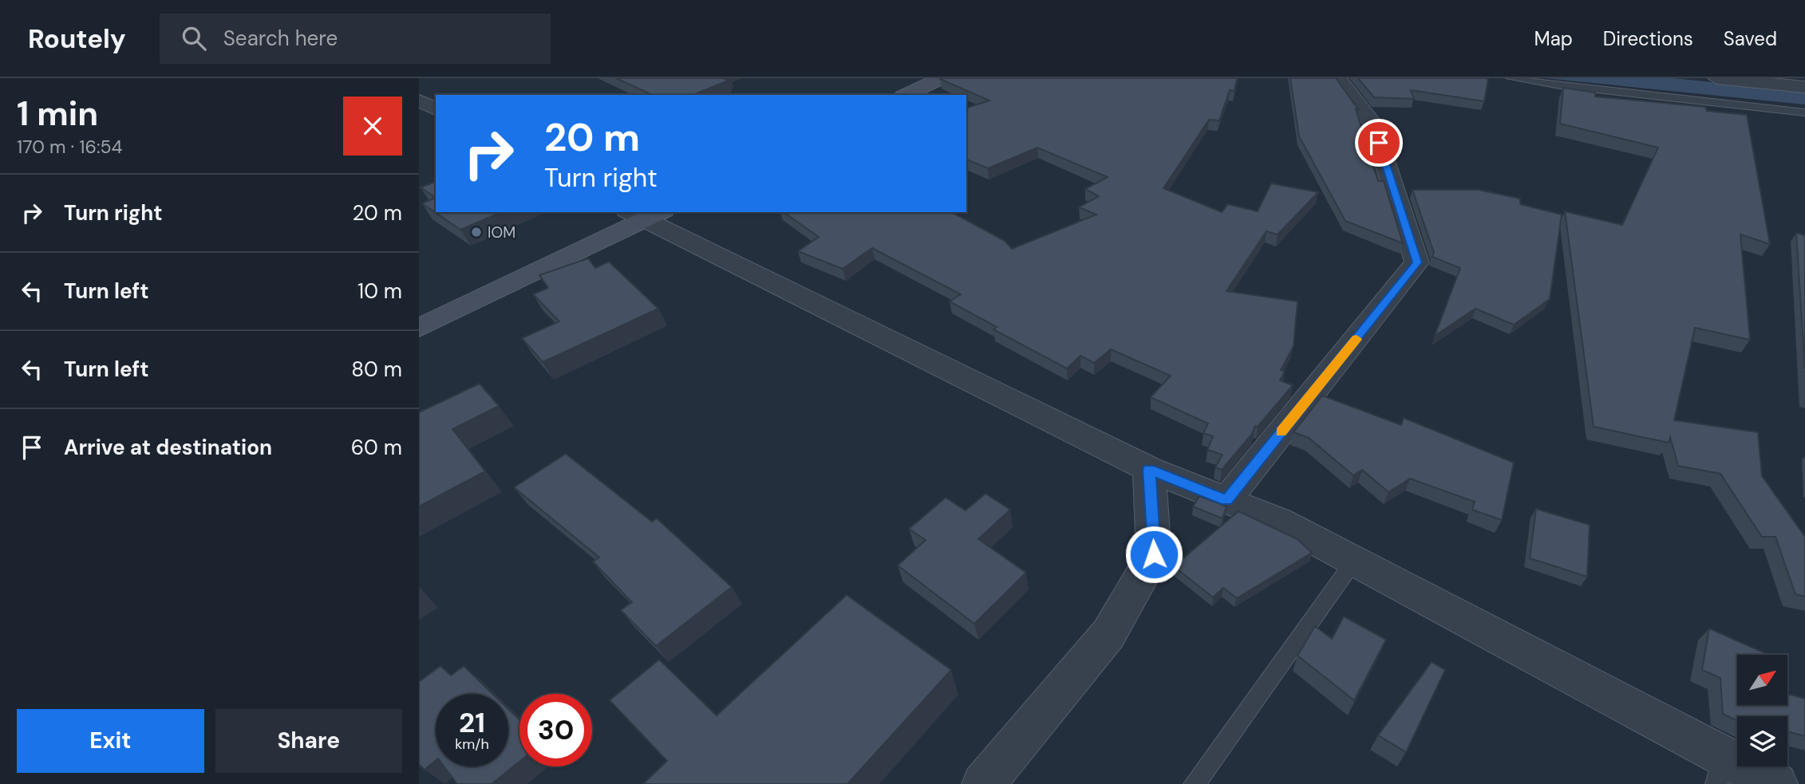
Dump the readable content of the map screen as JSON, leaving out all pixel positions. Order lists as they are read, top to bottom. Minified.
{"places":["IOM"],"north":"top right","page":{"header":"Routely","search":"Search here","nav":["Map","Directions","Saved"],"heading":["1 min","170 m · 16:54"],"turn":["20 m","Turn right"],"list":[{"name":"Turn right","value":"20 m"},{"name":"Turn left","value":"10 m"},{"name":"Turn left","value":"80 m"},{"name":"Arrive at destination","value":"60 m"}],"speed":"21 km/h","limit":"30","buttons":["Exit","Share"]}}
